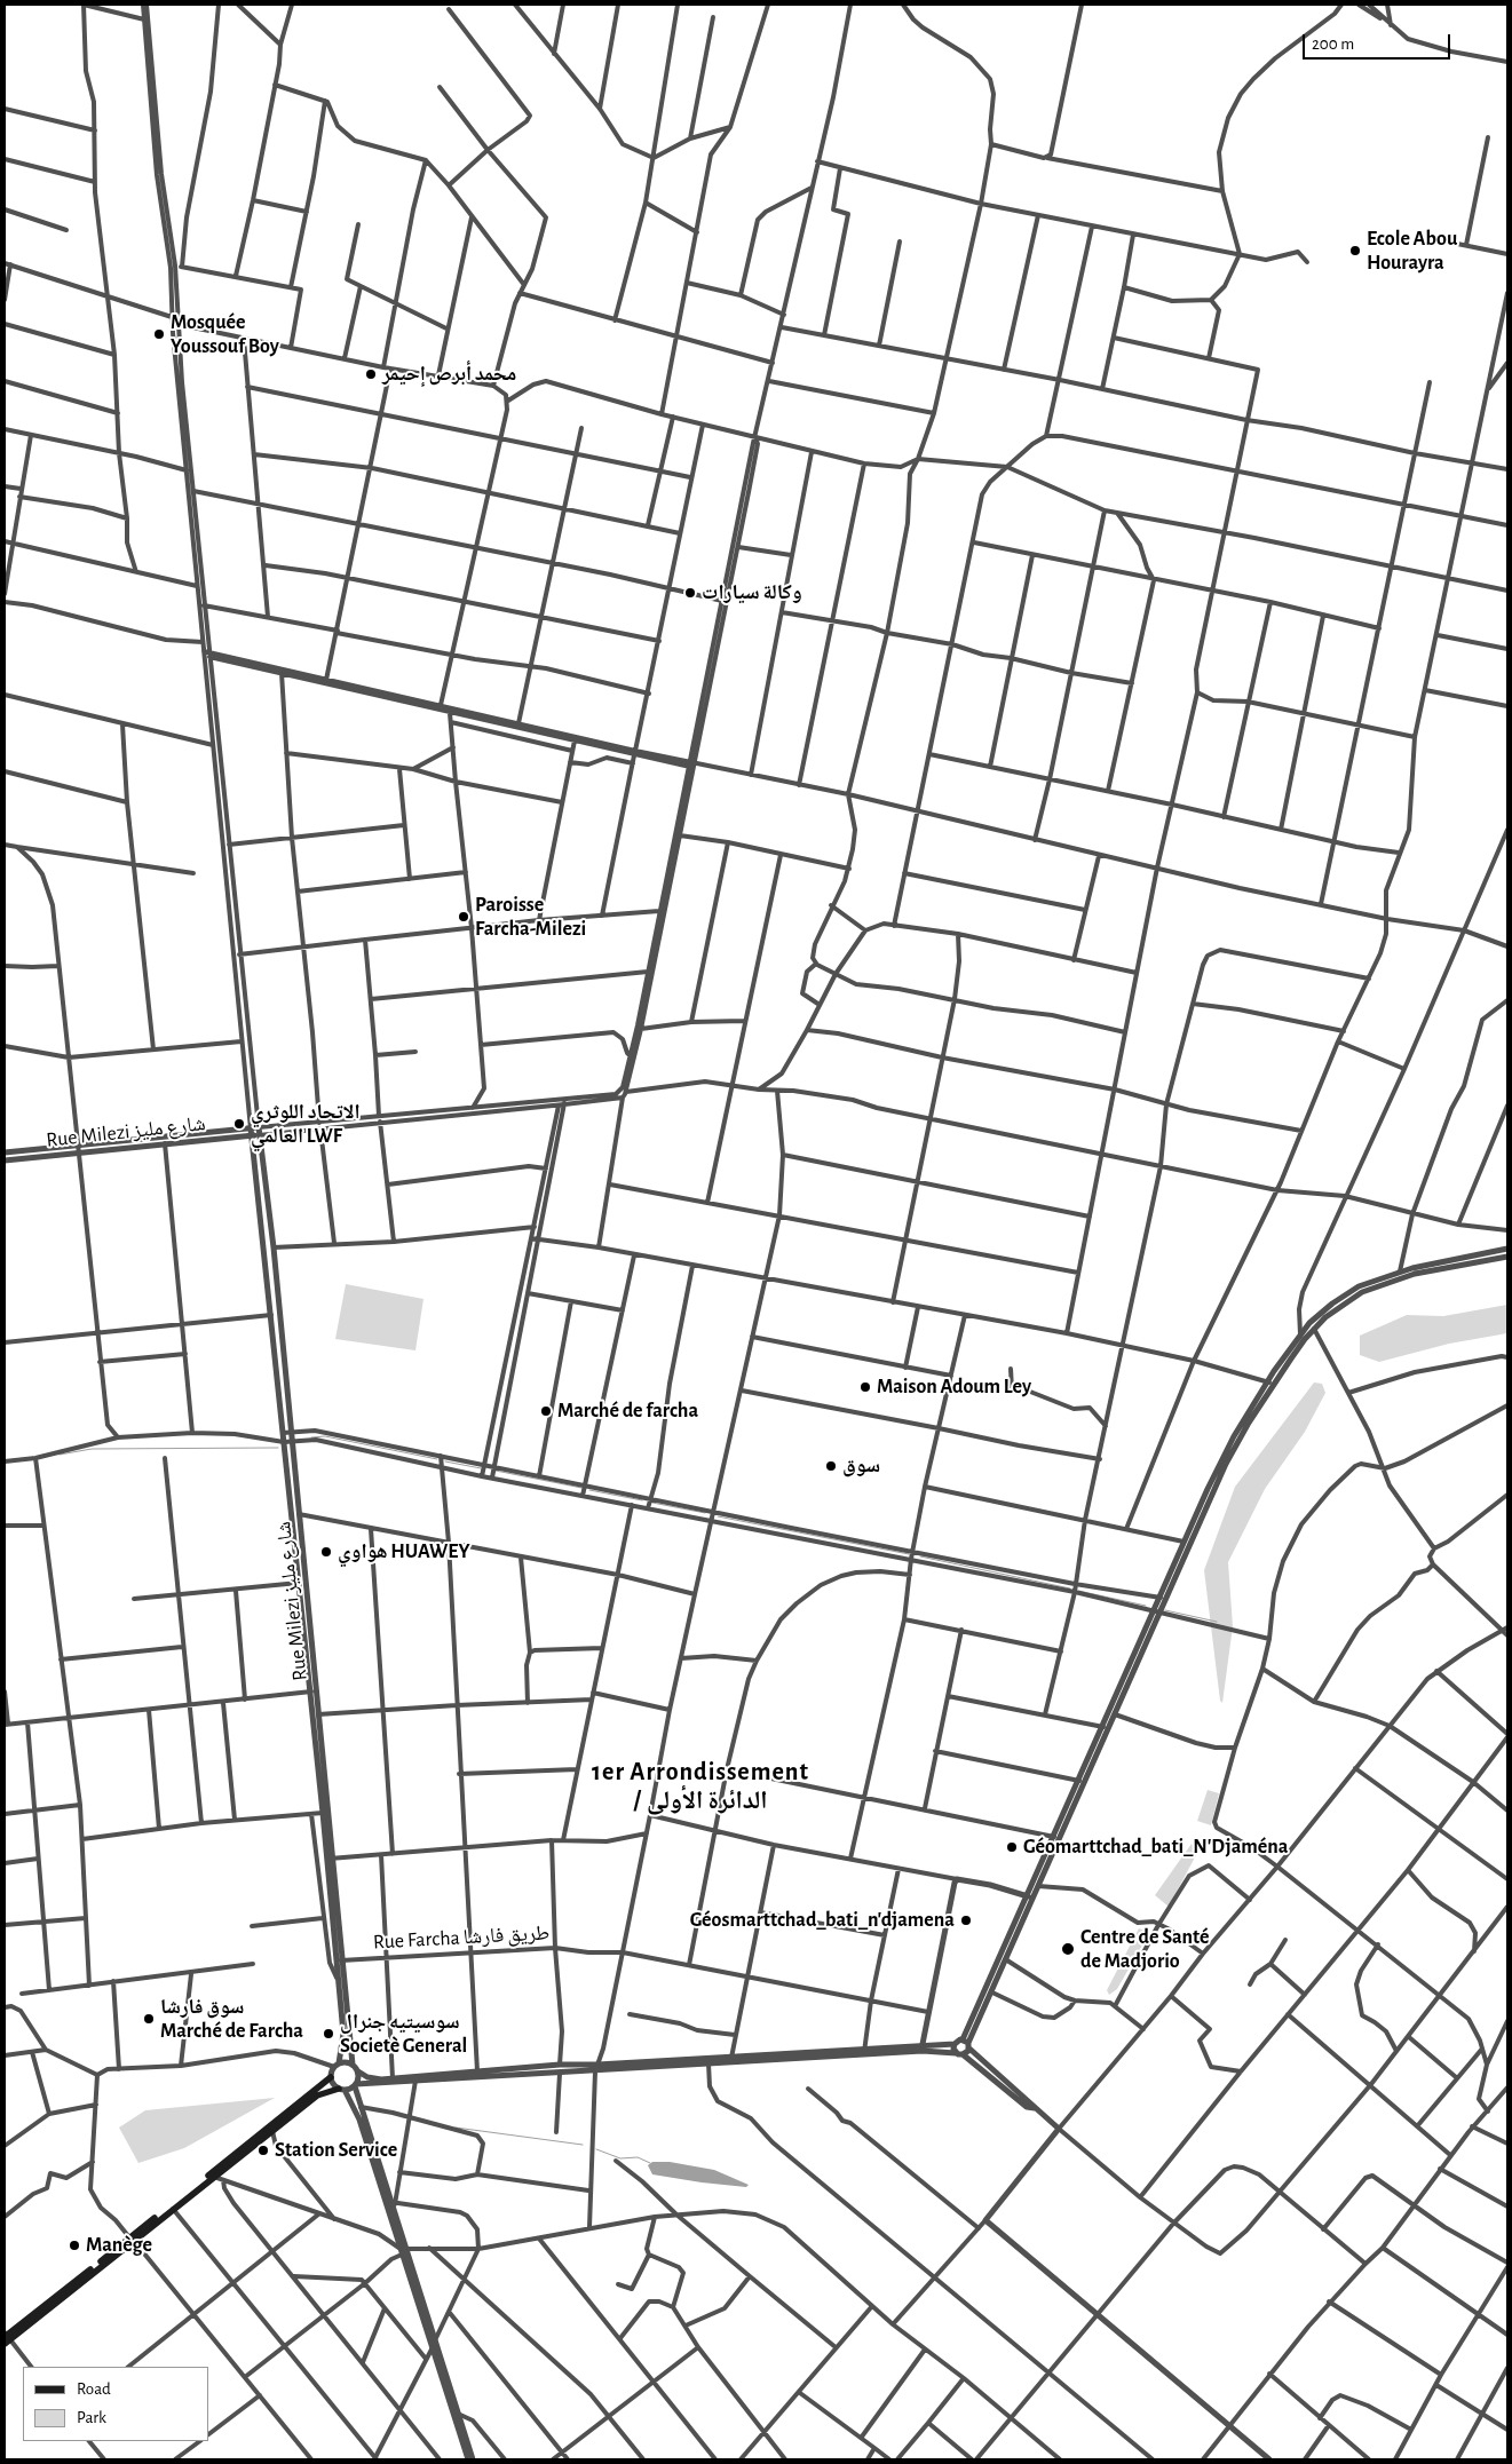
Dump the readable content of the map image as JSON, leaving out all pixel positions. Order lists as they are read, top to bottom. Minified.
{"streets":{"street":["Rue Milezi شارع مليز","Rue Farcha طريق فارشا"]},"crossings":[["Rue Milezi شارع مليز","Rue Farcha طريق فارشا"]],"districts":["1er Arrondissement / الدائرة الأولى"],"places":["Ecole Abou Hourayra","Mosquée Youssouf Boy","محمد أبرص إحيمر","وكالة سيارات","Paroisse Farcha-Milezi","الاتحاد اللوثري العالمي LWF","Maison Adoum Ley","Marché de farcha","سوق","هواوي HUAWEY","Géomarttchad_bati_N'Djaména","Géosmarttchad_bati_n'djamena","Centre de Santé de Madjorio","سوق فارشا Marché de Farcha","سوسيتيه جنرال Societè General","Station Service","Manège"],"legend":["Road","Park"],"scale_bar":"200 m"}
